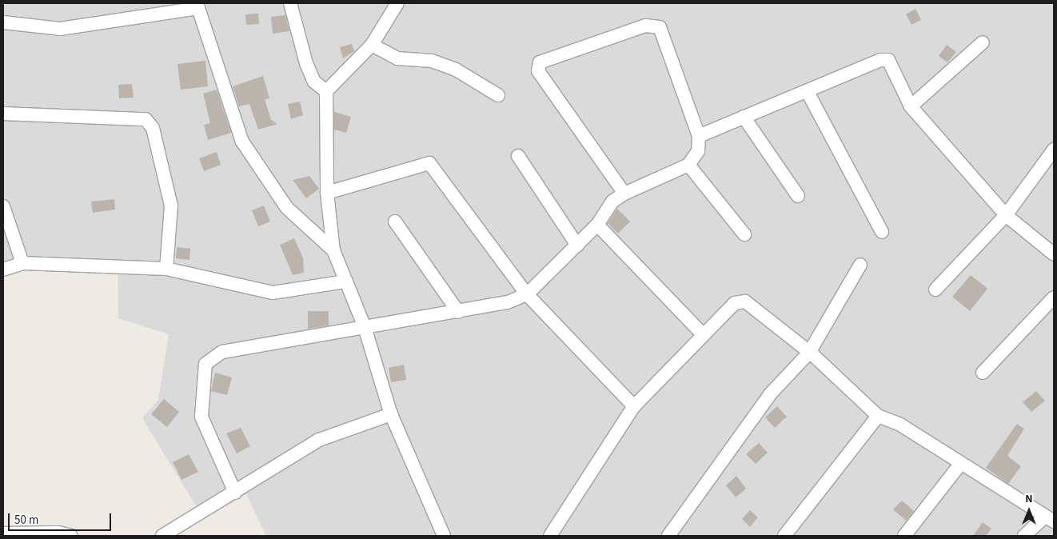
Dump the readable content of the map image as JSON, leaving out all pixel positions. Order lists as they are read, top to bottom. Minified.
{"scale_bar":"50 m","north":"top"}
